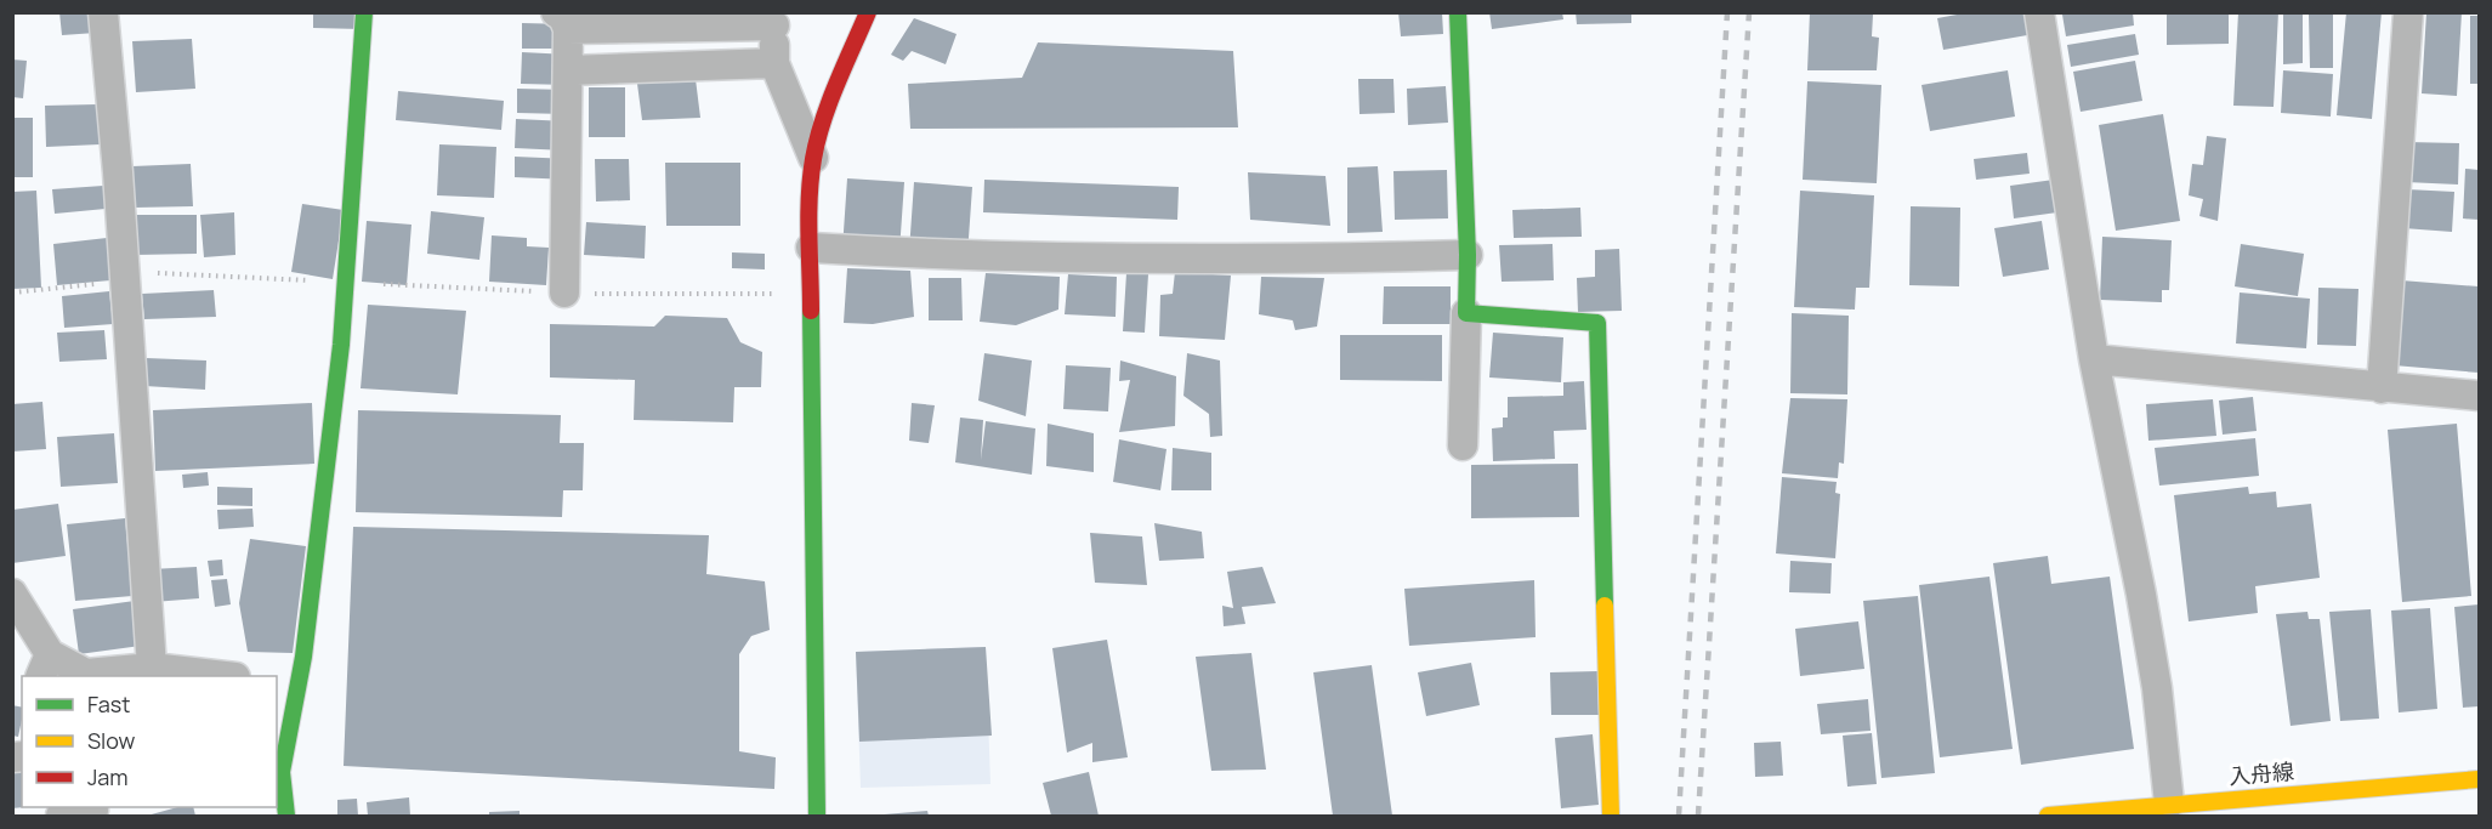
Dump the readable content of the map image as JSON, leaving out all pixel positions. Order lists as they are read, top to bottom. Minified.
{"streets":{"street":["入舟線"]},"legend":["Fast","Slow","Jam"]}
